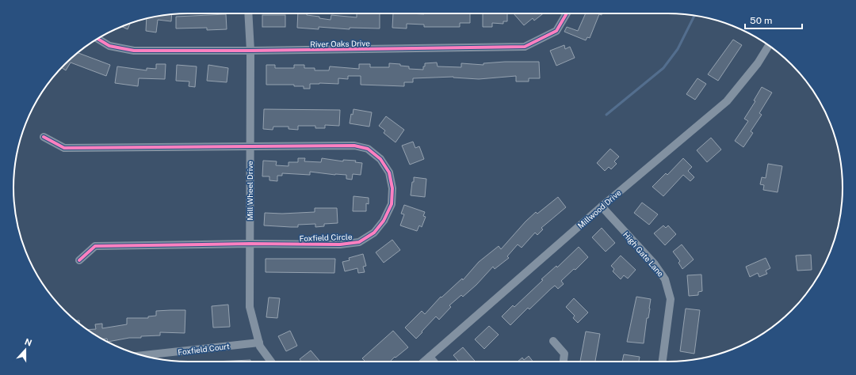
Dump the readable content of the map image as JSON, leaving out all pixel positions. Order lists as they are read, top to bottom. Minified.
{"streets":{"street":["River Oaks Drive","Mill Wheel Drive","Millwood Drive","Foxfield Circle","High Gate Lane","Foxfield Court"]},"crossings":[["River Oaks Drive","Mill Wheel Drive"],["Mill Wheel Drive","Foxfield Circle"],["Mill Wheel Drive","Foxfield Court"],["Millwood Drive","High Gate Lane"]],"scale_bar":"50 m","north":"top"}
